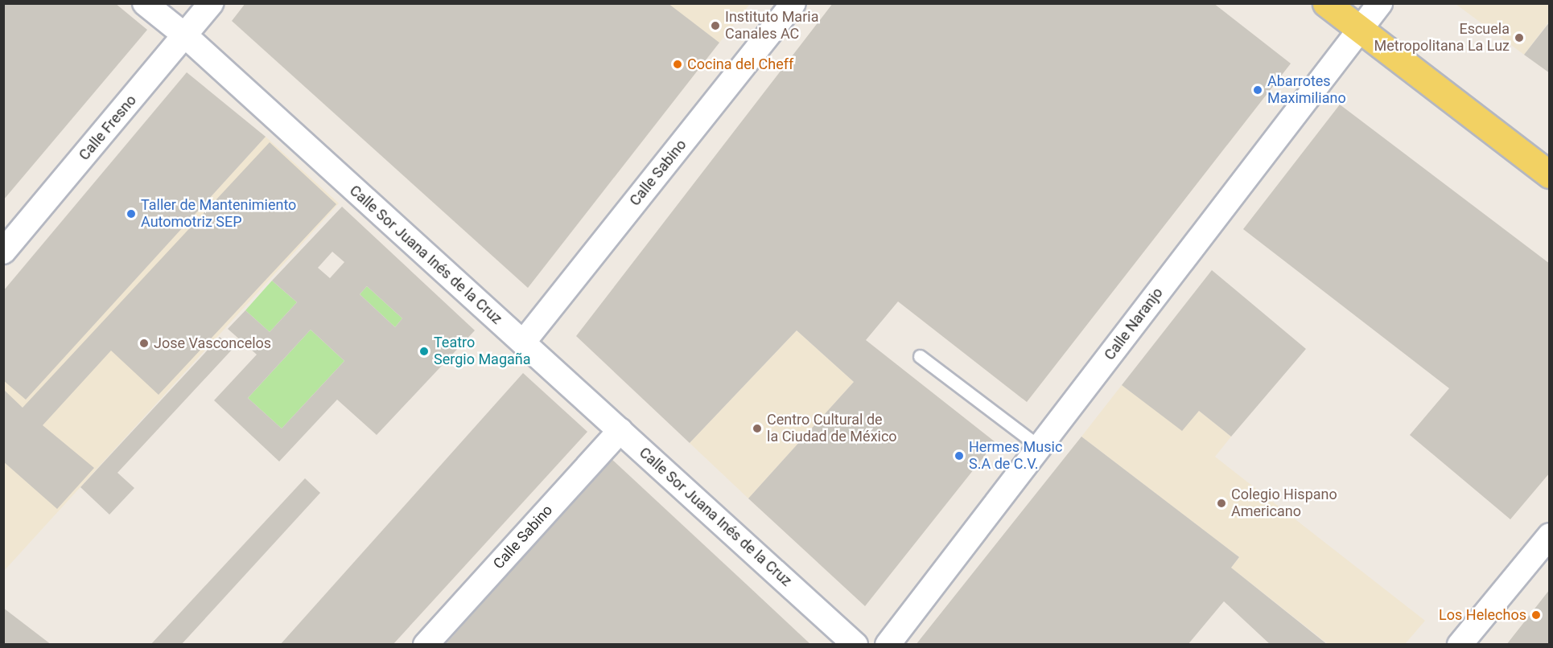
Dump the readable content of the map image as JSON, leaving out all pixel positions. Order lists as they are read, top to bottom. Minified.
{"streets":{"street":["Calle Fresno","Calle Sabino","Calle Sor Juana Inés de la Cruz","Calle Naranjo"]},"crossings":[["Calle Fresno","Calle Sor Juana Inés de la Cruz"],["Calle Sabino","Calle Sor Juana Inés de la Cruz"]],"places":["Instituto Maria Canales AC","Escuela Metropolitana La Luz","Cocina del Cheff","Abarrotes Maximiliano","Taller de Mantenimiento Automotriz SEP","Jose Vasconcelos","Teatro Sergio Magaña","Centro Cultural de la Ciudad de México","Hermes Music S.A de C.V.","Colegio Hispano Americano","Los Helechos"]}
